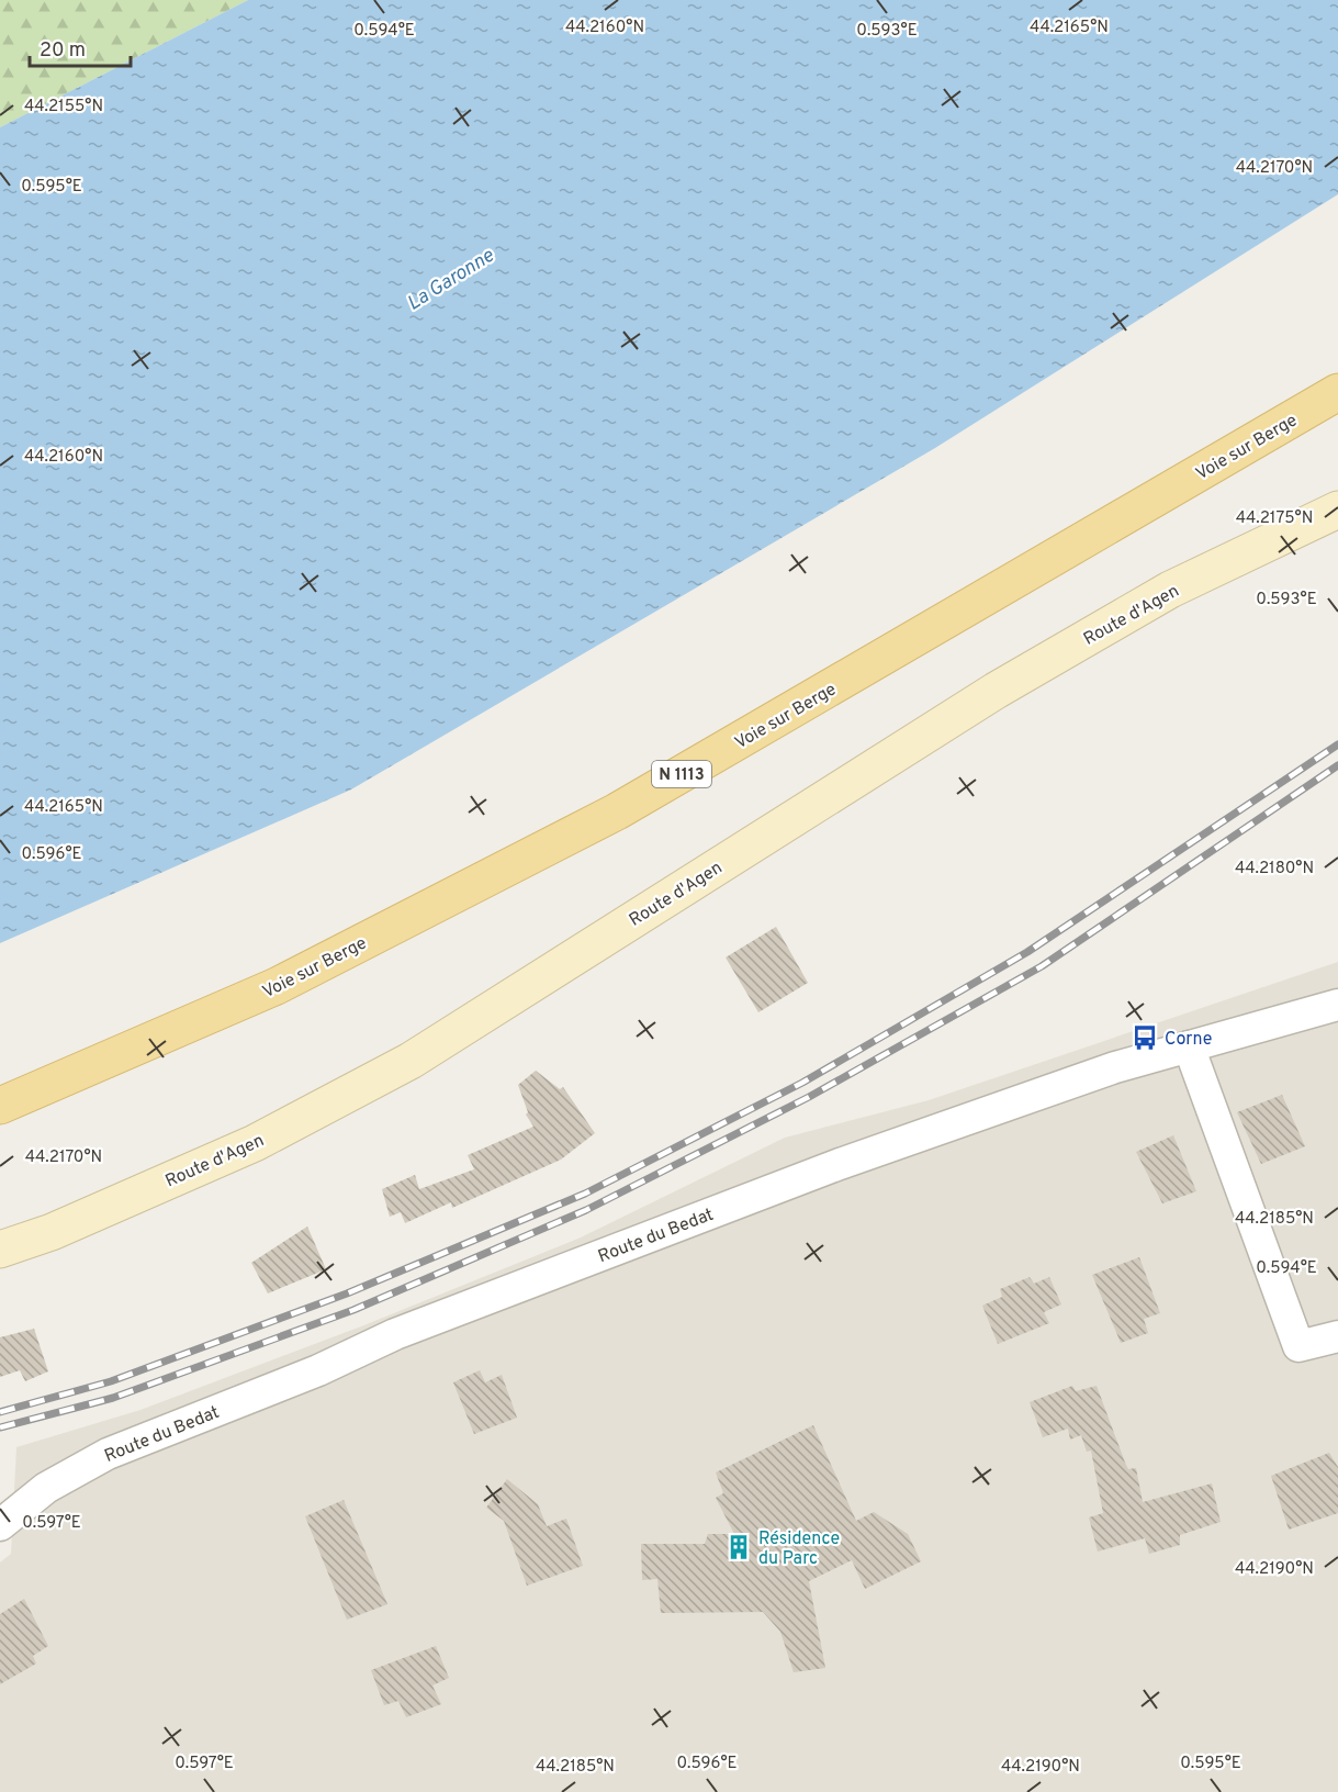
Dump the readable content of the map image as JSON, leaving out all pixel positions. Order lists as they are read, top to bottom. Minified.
{"streets":{"main road":["Voie sur Berge","Route d'Agen","N 1113"],"street":["Route du Bedat"]},"water":["La Garonne"],"places":{"bus stop":["Corne"],"building":["Résidence du Parc"]},"scale_bar":"20 m","coordinates":["44.2160°N","44.2165°N","0.594°E","0.593°E","44.2155°N","44.2170°N","0.595°E","44.2175°N","0.596°E","44.2180°N","44.2185°N","0.597°E","44.2190°N"]}
